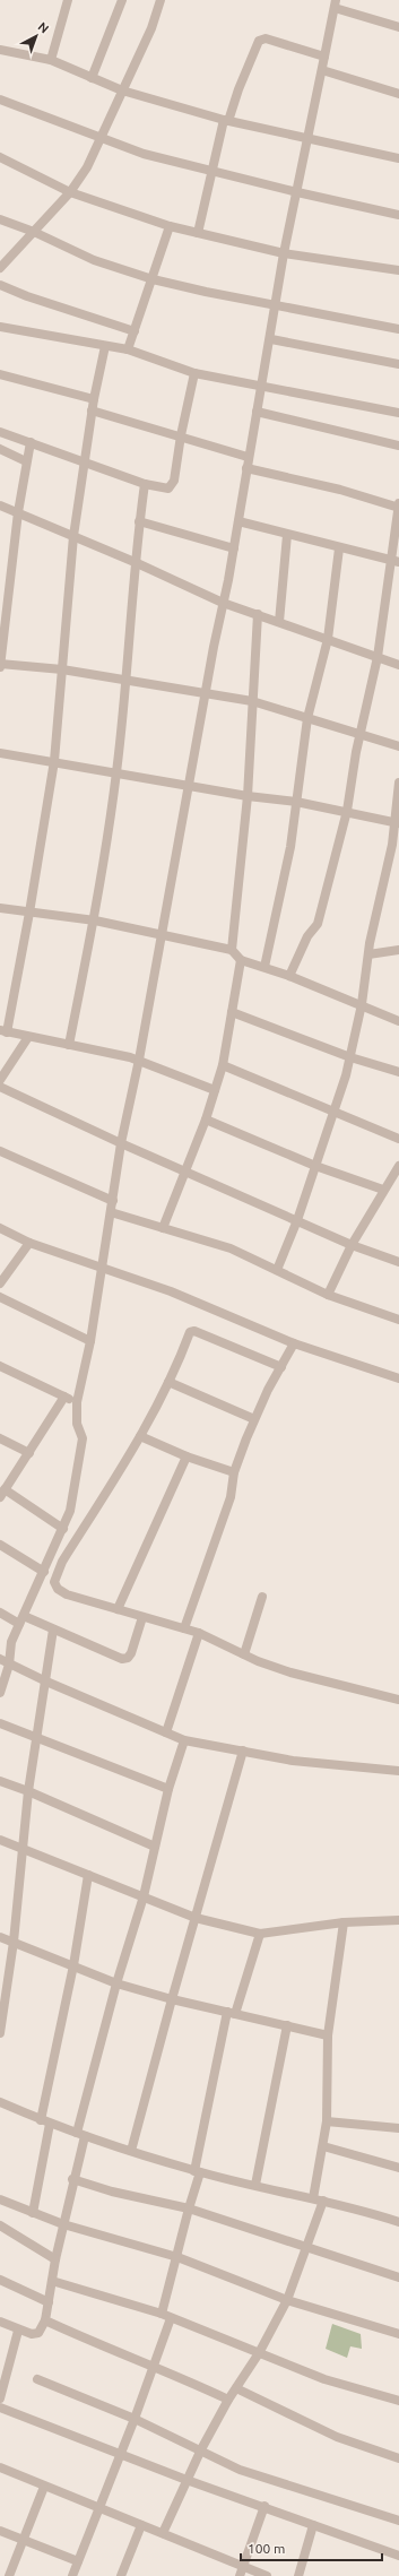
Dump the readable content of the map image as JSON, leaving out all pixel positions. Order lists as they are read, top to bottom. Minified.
{"scale_bar":"100 m","north":"top right"}
